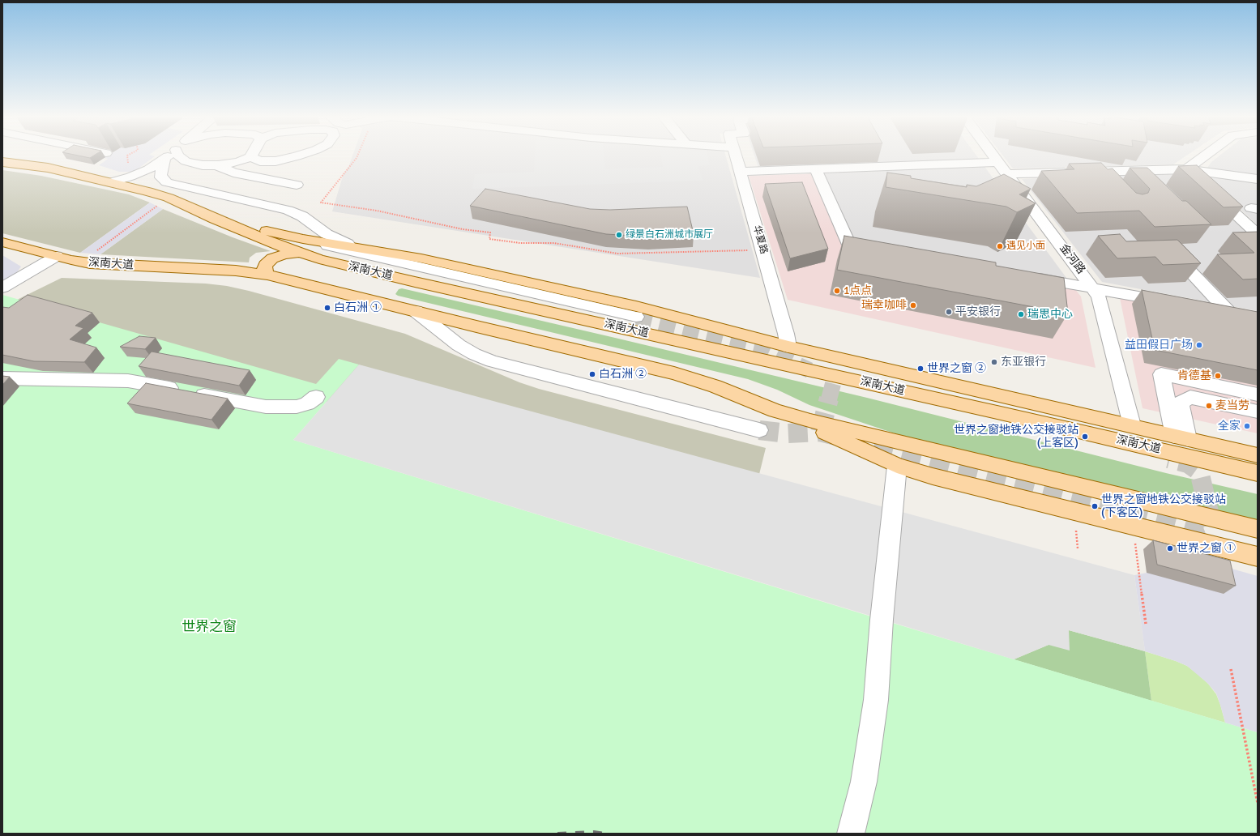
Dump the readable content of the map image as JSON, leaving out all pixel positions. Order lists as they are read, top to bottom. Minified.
{"streets":{"main road":["深南大道"],"street":["华夏路","金河路"]},"parks":["世界之窗"],"places":["绿景白石洲城市展厅","遇见小面","1点点","瑞幸咖啡","白石洲 ①","平安银行","瑞思中心","益田假日广场","东亚银行","世界之窗 ②","白石洲 ②","肯德基","麦当劳","全家","世界之窗地铁公交接驳站 (上客区)","世界之窗地铁公交接驳站 (下客区)","世界之窗 ①"]}
